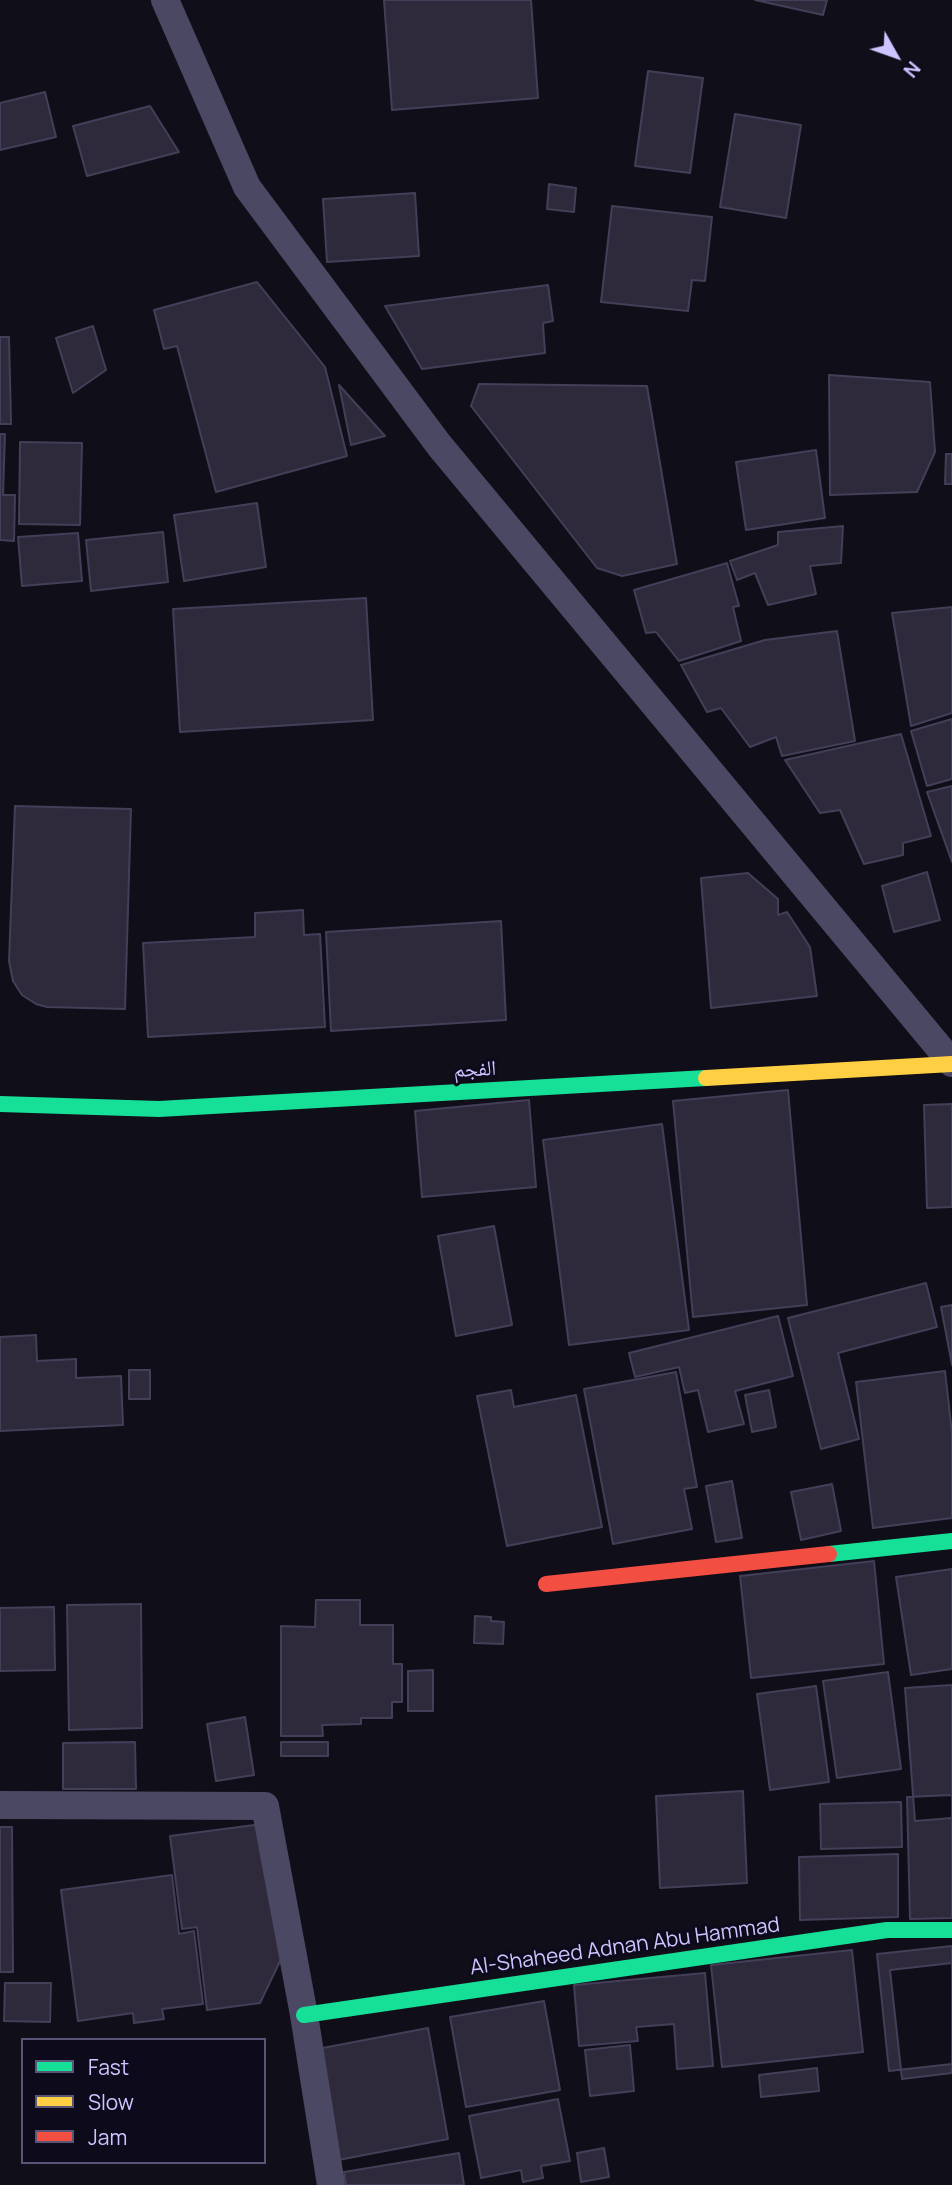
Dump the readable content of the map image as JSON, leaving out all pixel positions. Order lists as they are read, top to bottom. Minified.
{"streets":{"street":["الفجم","Al-Shaheed Adnan Abu Hammad"]},"legend":["Fast","Slow","Jam"],"north":"bottom right"}
